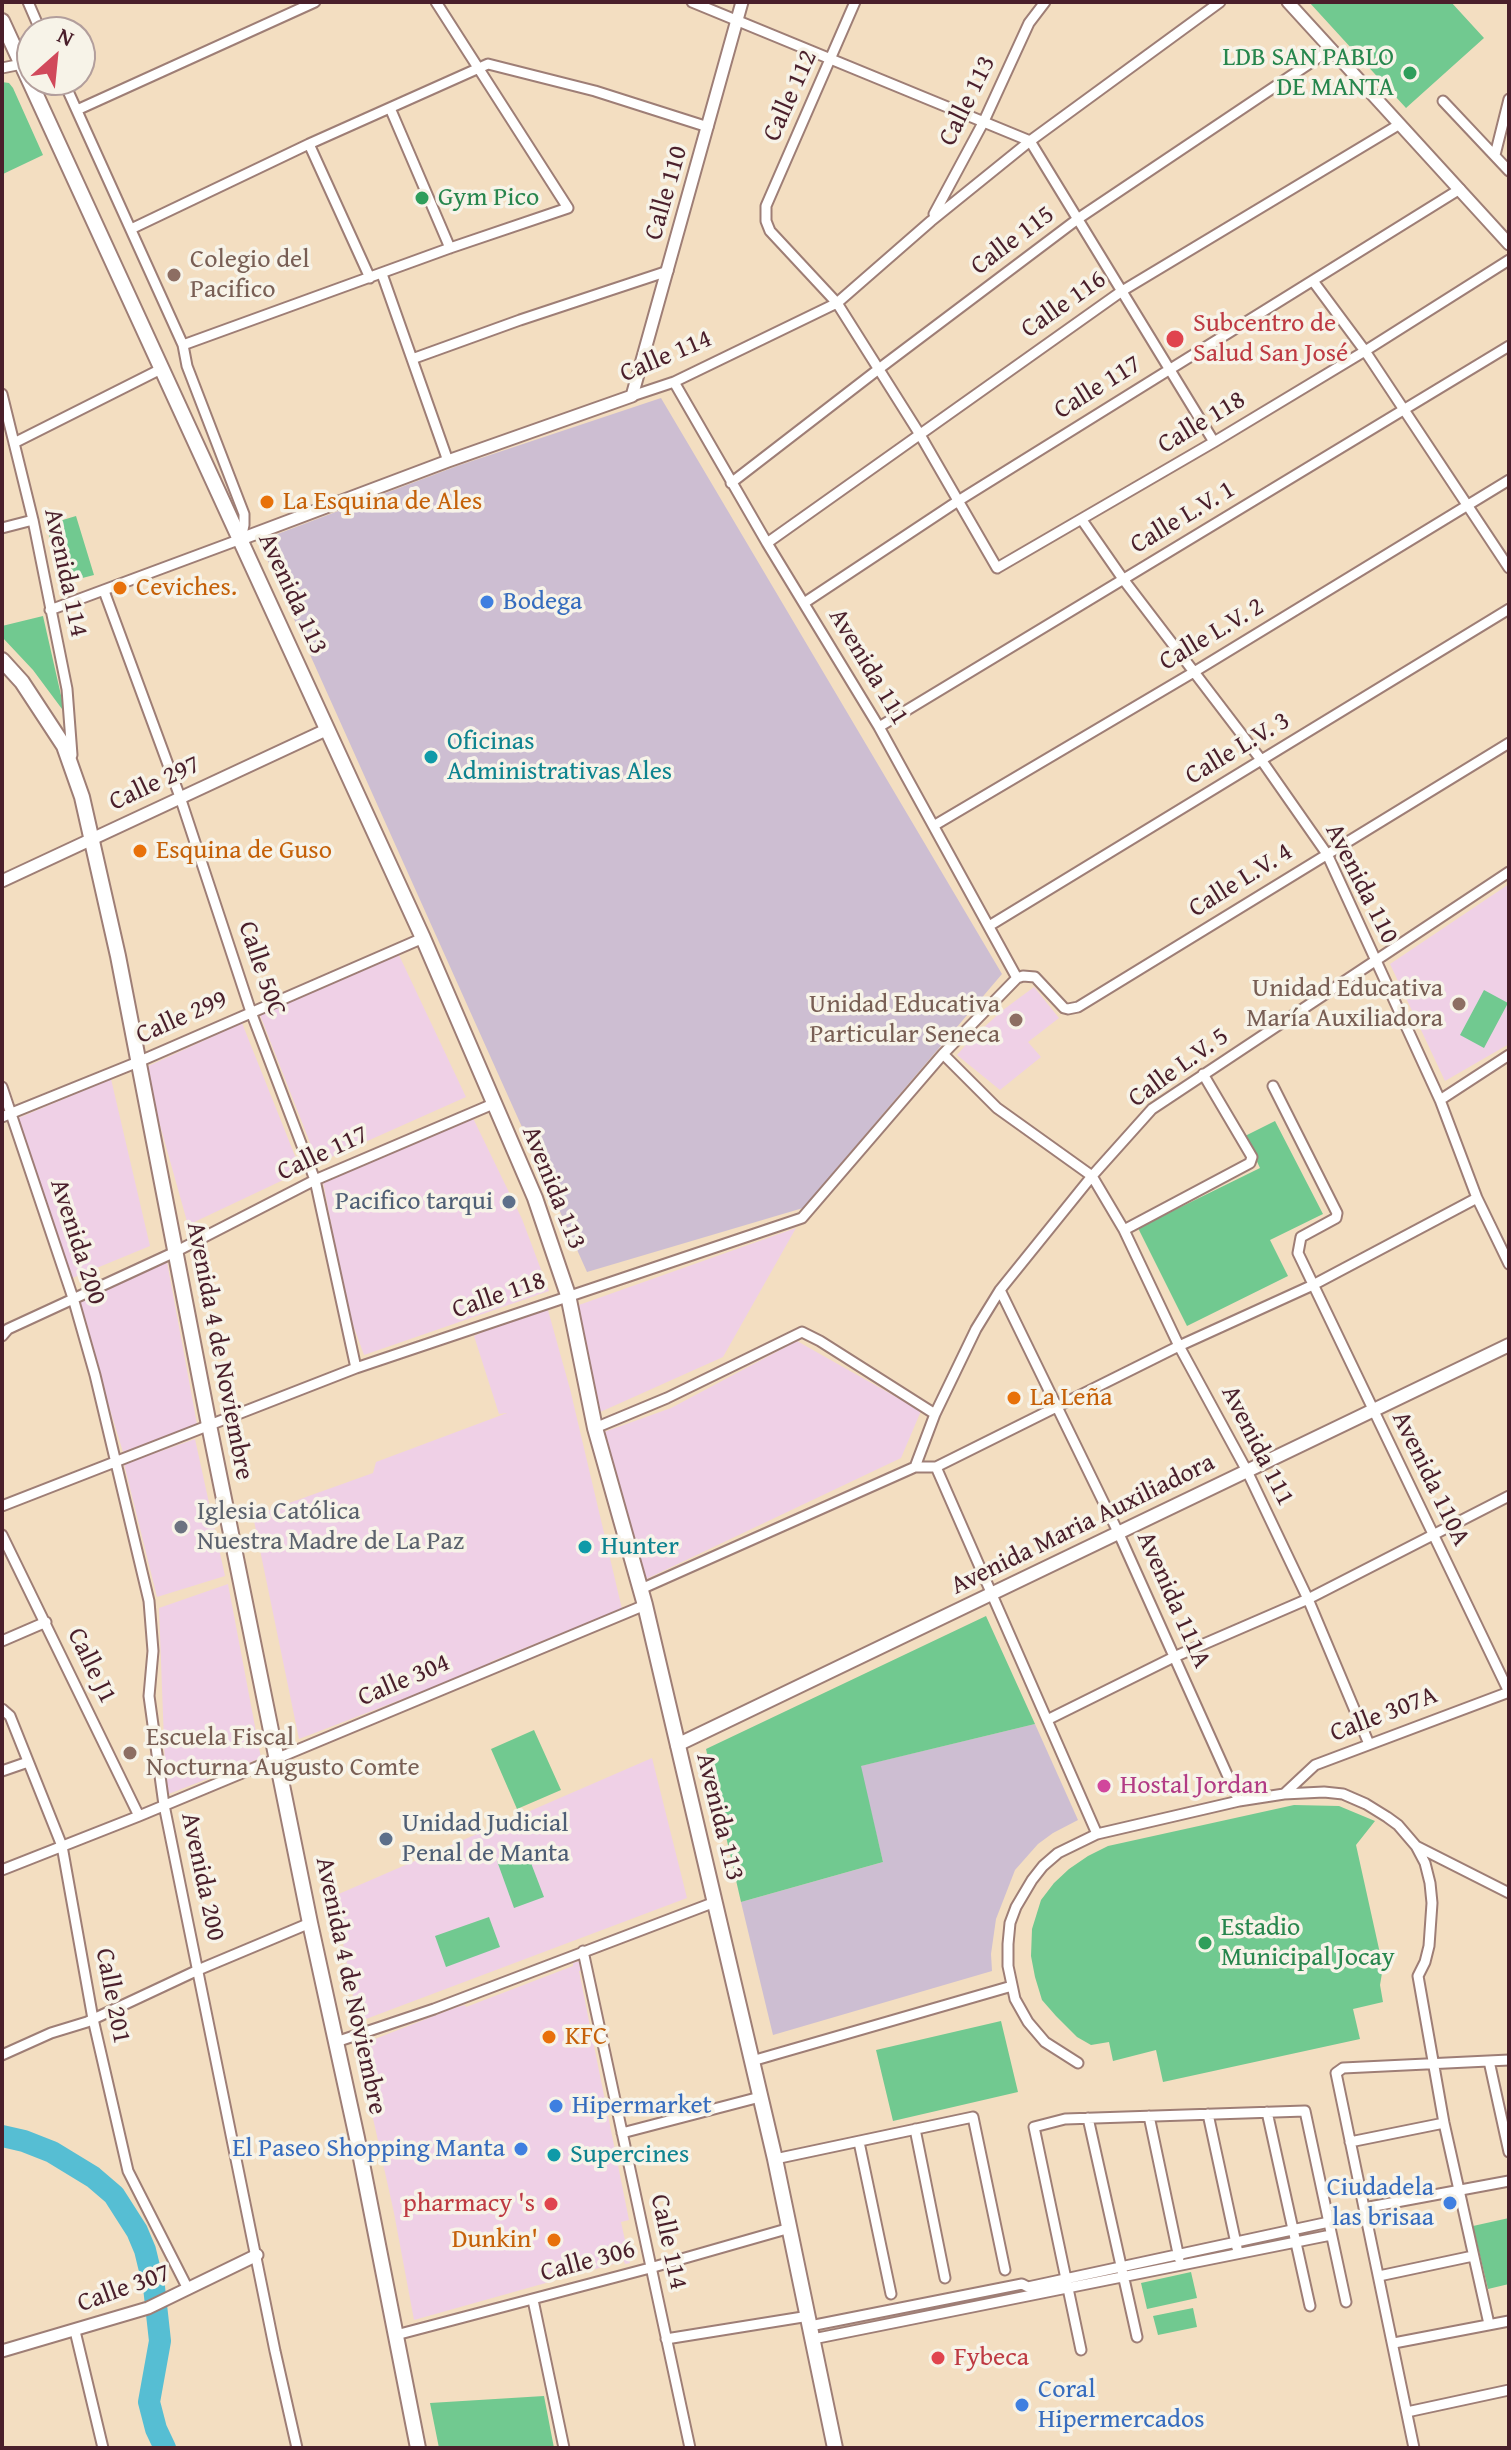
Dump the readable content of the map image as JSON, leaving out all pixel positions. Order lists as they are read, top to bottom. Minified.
{"streets":{"main road":["Avenida 113","Avenida 4 de Noviembre","Avenida Maria Auxiliadora"],"street":["Calle 112","Calle 113","Calle 110","Calle 115","Calle 116","Calle 114","Calle 117","Calle 118","Calle L.V. 1","Avenida 114","Calle L.V. 2","Avenida 111","Calle L.V. 3","Calle 297","Calle L.V. 4","Avenida 110","Calle 50C","Calle 299","Calle L.V. 5","Avenida 200","Avenida 110A","Avenida 111A","Calle J1","Calle 304","Calle 307A","Calle 201","Calle 306","Calle 307"]},"crossings":[["Calle 112","Calle 114"],["Calle 113","Calle 114"],["Calle 110","Calle 114"],["Calle 115","Avenida 111"],["Calle 116","Avenida 111"],["Calle 114","Avenida 114"],["Calle 114","Avenida 113"],["Calle 114","Avenida 111"],["Calle 114","Calle 50C"],["Calle 114","Calle 306"],["Calle 117","Calle 118"],["Calle 117","Avenida 113"],["Calle 117","Avenida 111"],["Calle 117","Calle 50C"],["Calle 117","Avenida 200"],["Calle 117","Avenida 4 de Noviembre"],["Calle 118","Avenida 113"],["Calle 118","Avenida 111"],["Calle 118","Calle L.V. 4"],["Calle 118","Avenida 110"],["Calle 118","Calle 50C"],["Calle 118","Avenida 200"],["Calle 118","Avenida 4 de Noviembre"],["Calle L.V. 1","Avenida 111"],["Calle L.V. 1","Avenida 110"],["Avenida 114","Avenida 4 de Noviembre"],["Avenida 113","Calle 297"],["Avenida 113","Calle 299"],["Avenida 113","Avenida Maria Auxiliadora"],["Avenida 113","Calle 304"],["Avenida 113","Calle 306"],["Calle L.V. 2","Avenida 111"],["Calle L.V. 2","Avenida 110"],["Avenida 111","Calle L.V. 3"],["Avenida 111","Calle L.V. 4"],["Avenida 111","Calle L.V. 5"],["Avenida 111","Avenida Maria Auxiliadora"],["Avenida 111","Calle 307A"],["Calle L.V. 3","Avenida 110"],["Calle 297","Calle 50C"],["Calle 297","Avenida 4 de Noviembre"],["Calle L.V. 4","Avenida 110"],["Avenida 110","Calle L.V. 5"],["Calle 50C","Calle 299"],["Calle 299","Avenida 200"],["Calle 299","Avenida 4 de Noviembre"],["Calle L.V. 5","Avenida 111A"],["Avenida 200","Calle 304"],["Avenida 200","Calle 307"],["Avenida 4 de Noviembre","Calle 304"],["Avenida 4 de Noviembre","Calle 306"],["Avenida 110A","Avenida Maria Auxiliadora"],["Avenida 110A","Calle 307A"],["Avenida Maria Auxiliadora","Avenida 111A"],["Calle J1","Calle 304"],["Calle 304","Calle 201"],["Calle 201","Calle 307"]],"places":["LDB SAN PABLO DE MANTA","Gym Pico","Colegio del Pacifico","Subcentro de Salud San José","La Esquina de Ales","Ceviches.","Bodega","Oficinas Administrativas Ales","Esquina de Guso","Unidad Educativa María Auxiliadora","Unidad Educativa Particular Seneca","Pacifico tarqui","La Leña","Iglesia Católica Nuestra Madre de La Paz","Hunter","Escuela Fiscal Nocturna Augusto Comte","Hostal Jordan","Unidad Judicial Penal de Manta","Estadio Municipal Jocay","KFC","Hipermarket","El Paseo Shopping Manta","Supercines","Ciudadela las brisaa","pharmacy 's","Dunkin'","Fybeca","Coral Hipermercados"],"north":"top right"}
